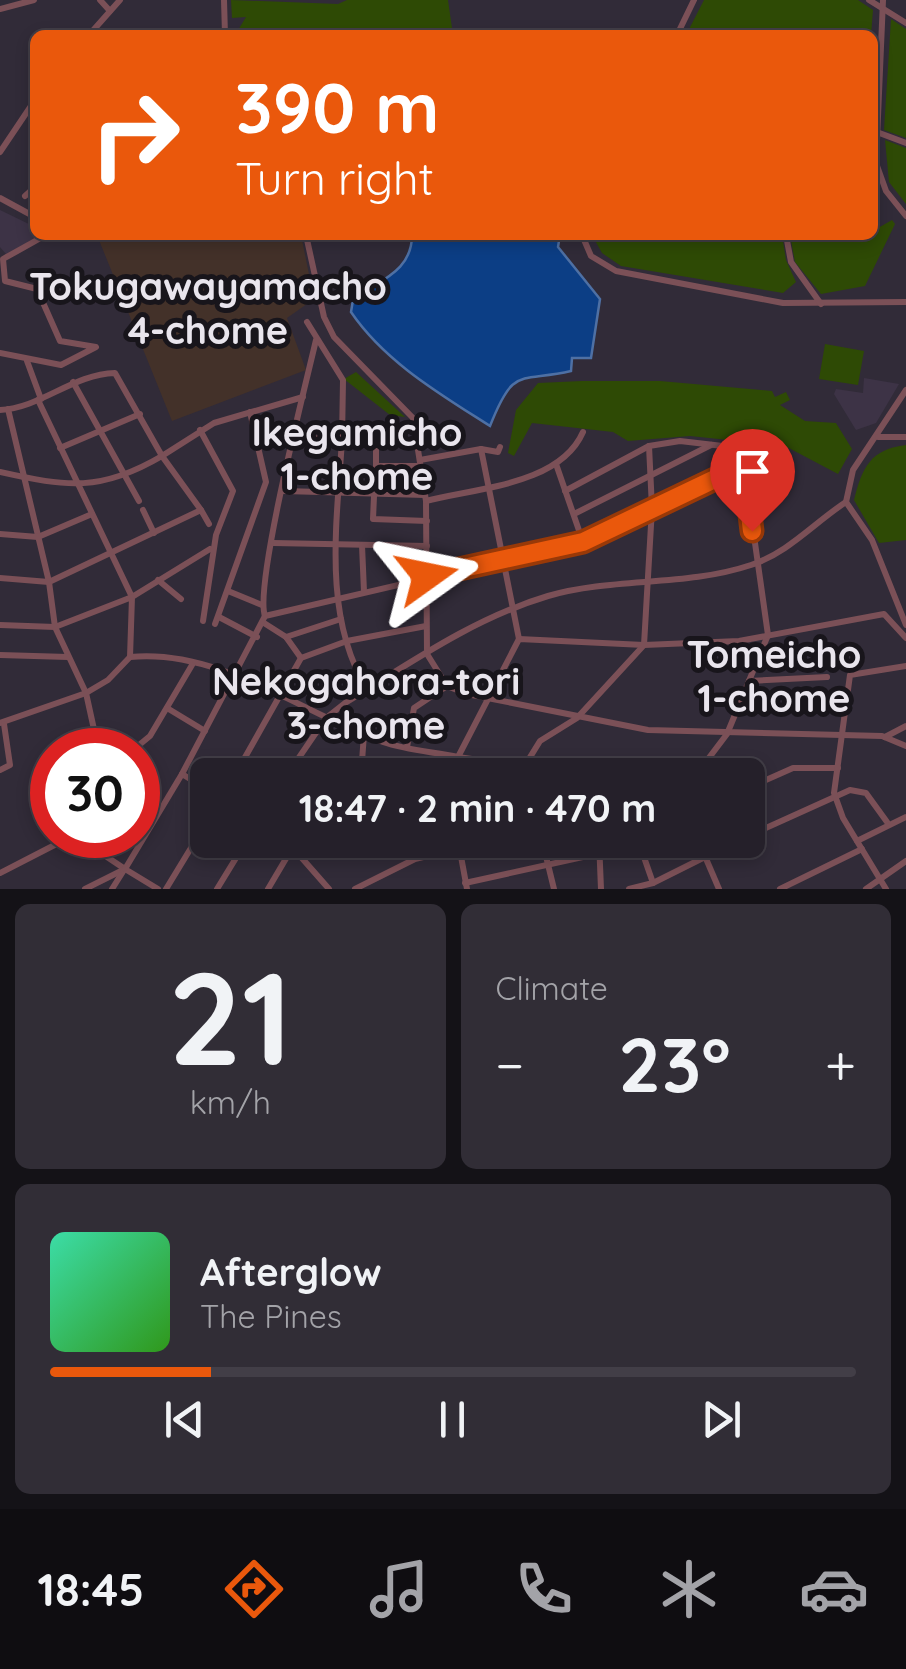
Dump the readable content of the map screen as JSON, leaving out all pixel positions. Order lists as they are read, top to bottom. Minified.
{"districts":["Tokugawayamacho 4-chome","Ikegamicho 1-chome","Tomeicho 1-chome","Nekogahora-tori 3-chome"],"page":{"turn":["390 m","Turn right"],"limit":"30","trip":"18:47 · 2 min · 470 m","tile":[["21","km/h"],"Climate"],"heat":["−","23°","+"],"song":["Afterglow","The Pines"],"tabs":"18:45"}}
